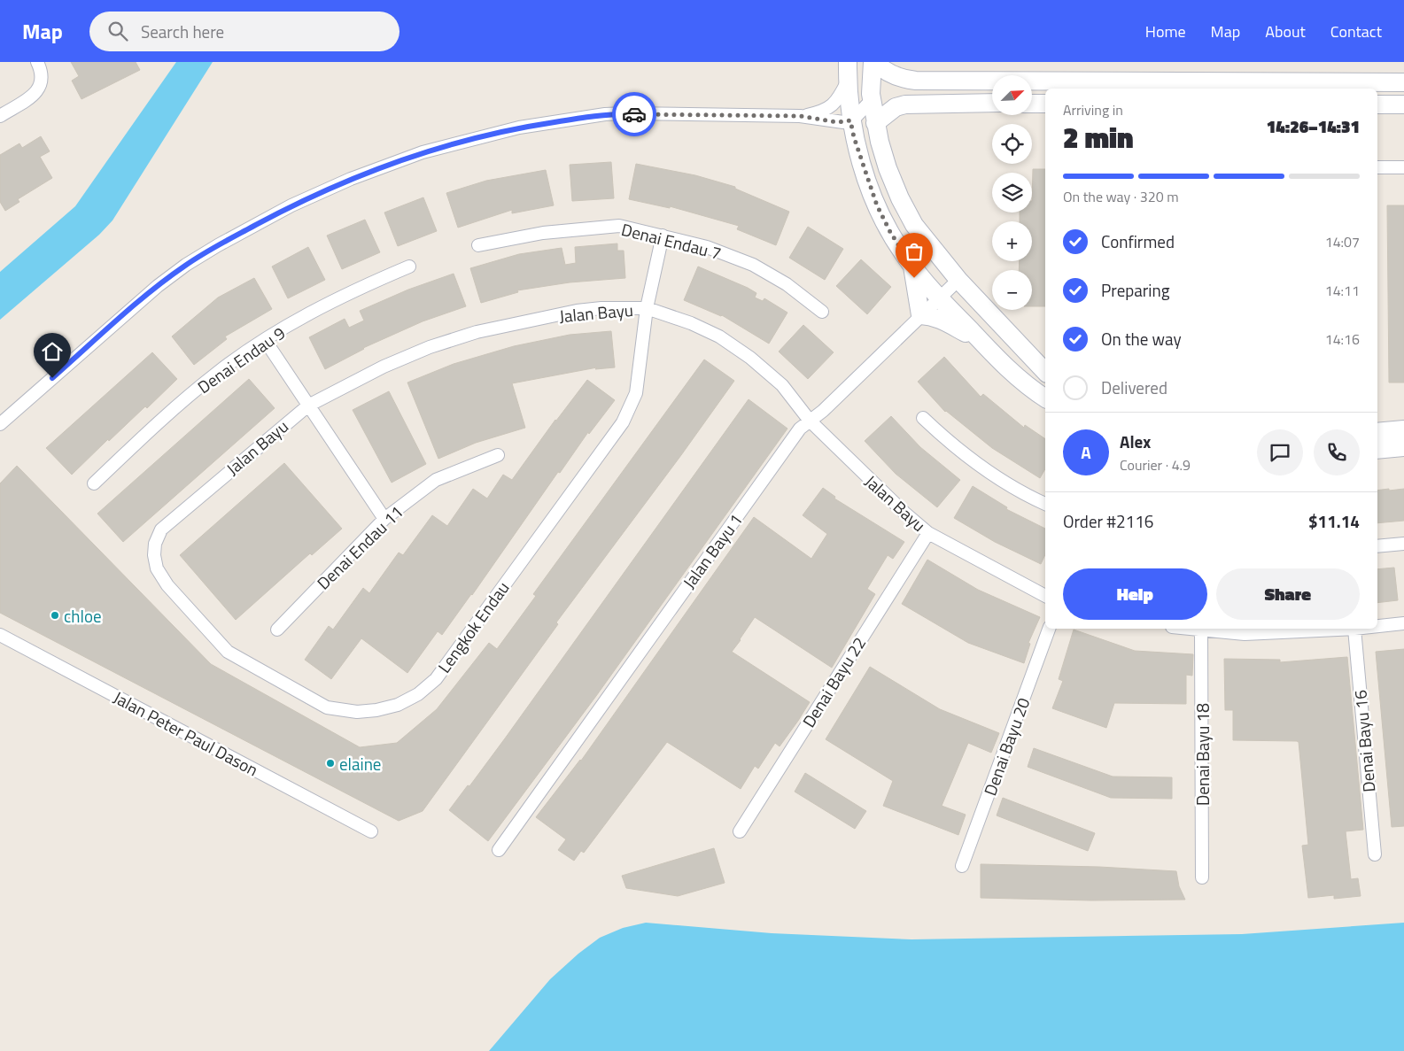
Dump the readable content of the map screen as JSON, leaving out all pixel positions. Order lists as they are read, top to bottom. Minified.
{"streets":{"street":["Denai Endau 7","Jalan Bayu","Denai Endau 9","Denai Endau 11","Jalan Bayu 1","Lengkok Endau","Denai Bayu 22","Jalan Peter Paul Dason","Denai Bayu 16","Denai Bayu 20","Denai Bayu 18"]},"crossings":[["Denai Endau 7","Lengkok Endau"],["Jalan Bayu","Jalan Bayu 1"],["Jalan Bayu","Lengkok Endau"],["Jalan Bayu","Denai Bayu 22"]],"places":["chloe","elaine"],"north":"top right","page":{"header":"Map","search":"Search here","nav":["Home","Map","About","Contact"],"map_buttons":["+","−"],"heading":["2 min","Arriving in","14:26–14:31"],"panel":["Alex","Courier · 4.9","Order #2116","$11.14"],"bar":"On the way · 320 m","list":[["Confirmed","14:07"],["Preparing","14:11"],["On the way","14:16"],"Delivered"],"round":"A","buttons":["Help","Share"]}}
